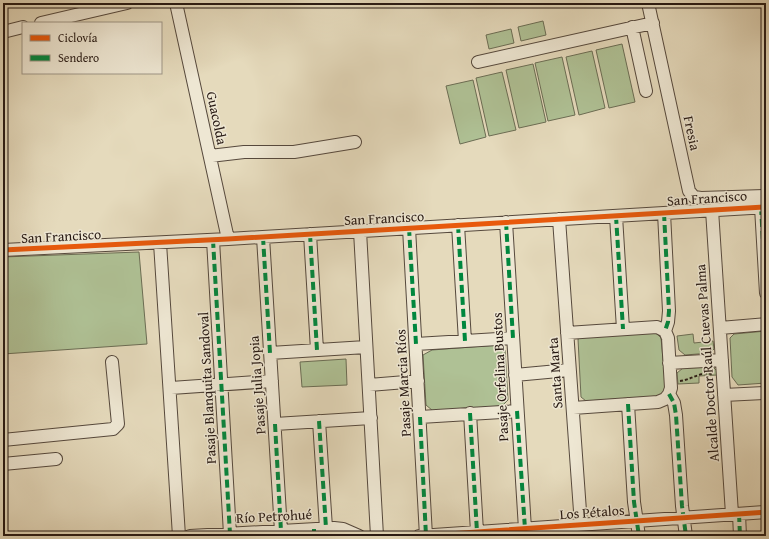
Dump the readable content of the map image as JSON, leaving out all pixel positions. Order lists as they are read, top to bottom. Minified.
{"streets":{"street":["Guacolda","Fresia","San Francisco","Alcalde Doctor Raúl Cuevas Palma","Santa Marta","Pasaje Orfelina Bustos","Pasaje Marcia Ríos","Pasaje Julia Jopia","Pasaje Blanquita Sandoval","Los Pétalos","Río Petrohué"]},"crossings":[["Guacolda","San Francisco"],["Fresia","San Francisco"],["San Francisco","Alcalde Doctor Raúl Cuevas Palma"],["San Francisco","Santa Marta"],["San Francisco","Pasaje Orfelina Bustos"],["San Francisco","Pasaje Marcia Ríos"],["San Francisco","Pasaje Julia Jopia"],["San Francisco","Pasaje Blanquita Sandoval"],["Alcalde Doctor Raúl Cuevas Palma","Los Pétalos"],["Santa Marta","Los Pétalos"],["Pasaje Orfelina Bustos","Los Pétalos"],["Pasaje Marcia Ríos","Los Pétalos"],["Pasaje Julia Jopia","Río Petrohué"],["Pasaje Blanquita Sandoval","Río Petrohué"]],"legend":["Ciclovía","Sendero"]}
